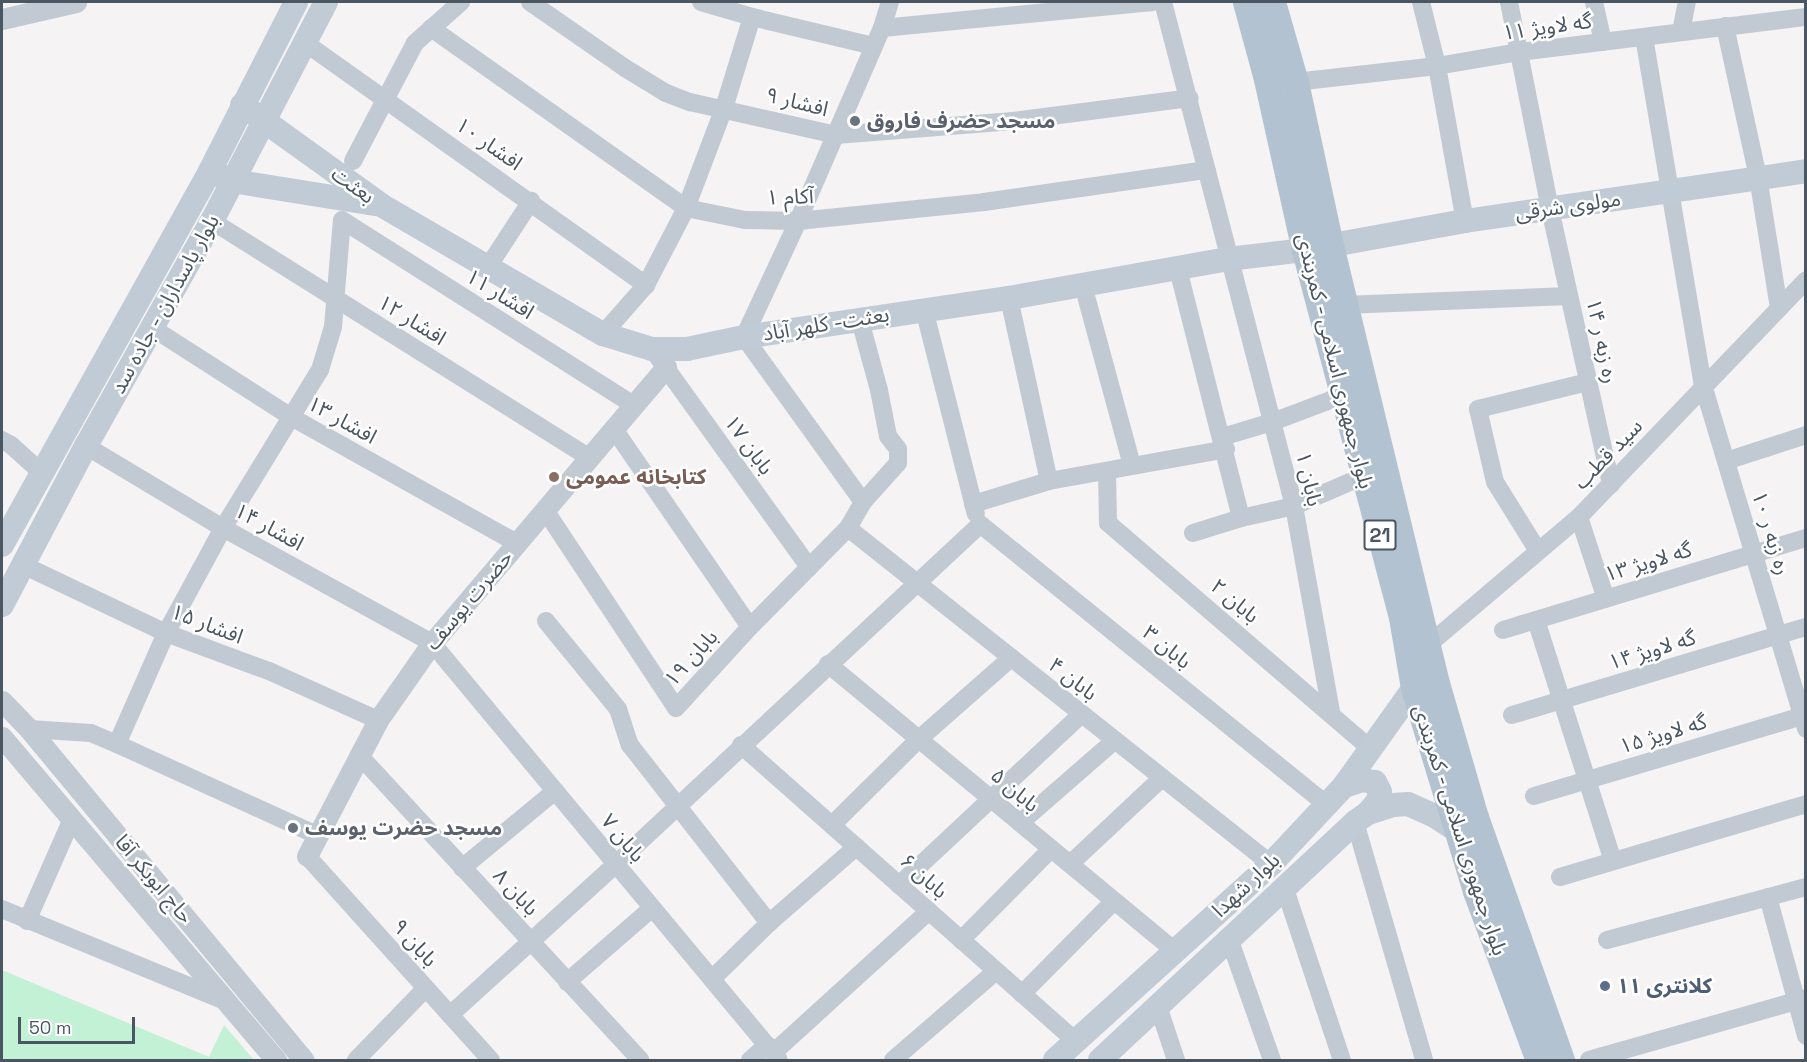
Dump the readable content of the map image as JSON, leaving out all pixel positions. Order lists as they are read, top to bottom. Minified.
{"streets":{"main road":["بعثت","مولوی شرقی","بلوار پاسداران - جاده سد","بعثت- کلهر آباد","بلوار جمهوری اسلامی - کمربندی","21","بلوار شهدا"],"street":["گه لاویژ ۱۱","افشار ۹","افشار ۱۰","آکام ۱","افشار ۱۱","افشار ۱۲","ره زبه ر ۱۴","افشار ۱۳","بابان ۱۷","سید قطب","بابان ۱","افشار ۱۴","ره زبه ر ۱۰","گه لاویژ ۱۳","حضرت یوسف","بابان ۲","افشار ۱۵","بابان ۳","گه لاویژ ۱۴","بابان ۱۹","بابان ۴","گه لاویژ ۱۵","بابان ۵","بابان ۷","بابان ۶","حاج ابوبکر آقا","بابان ۸","بابان ۹"]},"crossings":[["گه لاویژ ۱۱","ره زبه ر ۱۴"],["گه لاویژ ۱۱","بلوار جمهوری اسلامی - کمربندی"],["گه لاویژ ۱۱","ره زبه ر ۱۰"],["افشار ۹","بابان ۱"],["افشار ۱۰","بلوار پاسداران - جاده سد"],["بعثت","بلوار پاسداران - جاده سد"],["بعثت","بعثت- کلهر آباد"],["آکام ۱","بابان ۱"],["مولوی شرقی","بعثت- کلهر آباد"],["مولوی شرقی","ره زبه ر ۱۴"],["مولوی شرقی","بلوار جمهوری اسلامی - کمربندی"],["مولوی شرقی","ره زبه ر ۱۰"],["افشار ۱۱","افشار ۱۲"],["افشار ۱۱","حضرت یوسف"],["بلوار پاسداران - جاده سد","افشار ۱۲"],["بلوار پاسداران - جاده سد","افشار ۱۳"],["بلوار پاسداران - جاده سد","افشار ۱۴"],["بلوار پاسداران - جاده سد","افشار ۱۵"],["افشار ۱۲","حضرت یوسف"],["بعثت- کلهر آباد","بلوار جمهوری اسلامی - کمربندی"],["بعثت- کلهر آباد","بابان ۱۷"],["بعثت- کلهر آباد","بابان ۱"],["بعثت- کلهر آباد","حضرت یوسف"],["بعثت- کلهر آباد","بابان ۱۹"],["ره زبه ر ۱۴","سید قطب"],["بلوار جمهوری اسلامی - کمربندی","سید قطب"],["بلوار جمهوری اسلامی - کمربندی","بلوار شهدا"],["افشار ۱۳","حضرت یوسف"],["بابان ۱۷","حضرت یوسف"],["بابان ۱۷","بابان ۱۹"],["سید قطب","ره زبه ر ۱۰"],["بابان ۱","بابان ۲"],["افشار ۱۴","حضرت یوسف"],["افشار ۱۴","بابان ۷"],["ره زبه ر ۱۰","گه لاویژ ۱۳"],["ره زبه ر ۱۰","گه لاویژ ۱۴"],["ره زبه ر ۱۰","گه لاویژ ۱۵"],["حضرت یوسف","افشار ۱۵"],["حضرت یوسف","بابان ۱۹"],["حضرت یوسف","بابان ۷"],["حضرت یوسف","بابان ۸"],["حضرت یوسف","بابان ۹"],["بابان ۲","بلوار شهدا"],["بابان ۳","بلوار شهدا"],["بابان ۱۹","بابان ۴"],["بابان ۴","بلوار شهدا"],["بابان ۵","بلوار شهدا"],["بابان ۶","بلوار شهدا"]],"places":["مسجد حضرف فاروق","کتابخانه عمومی","مسجد حضرت یوسف","کلانتری ۱۱"],"scale_bar":"50 m"}
